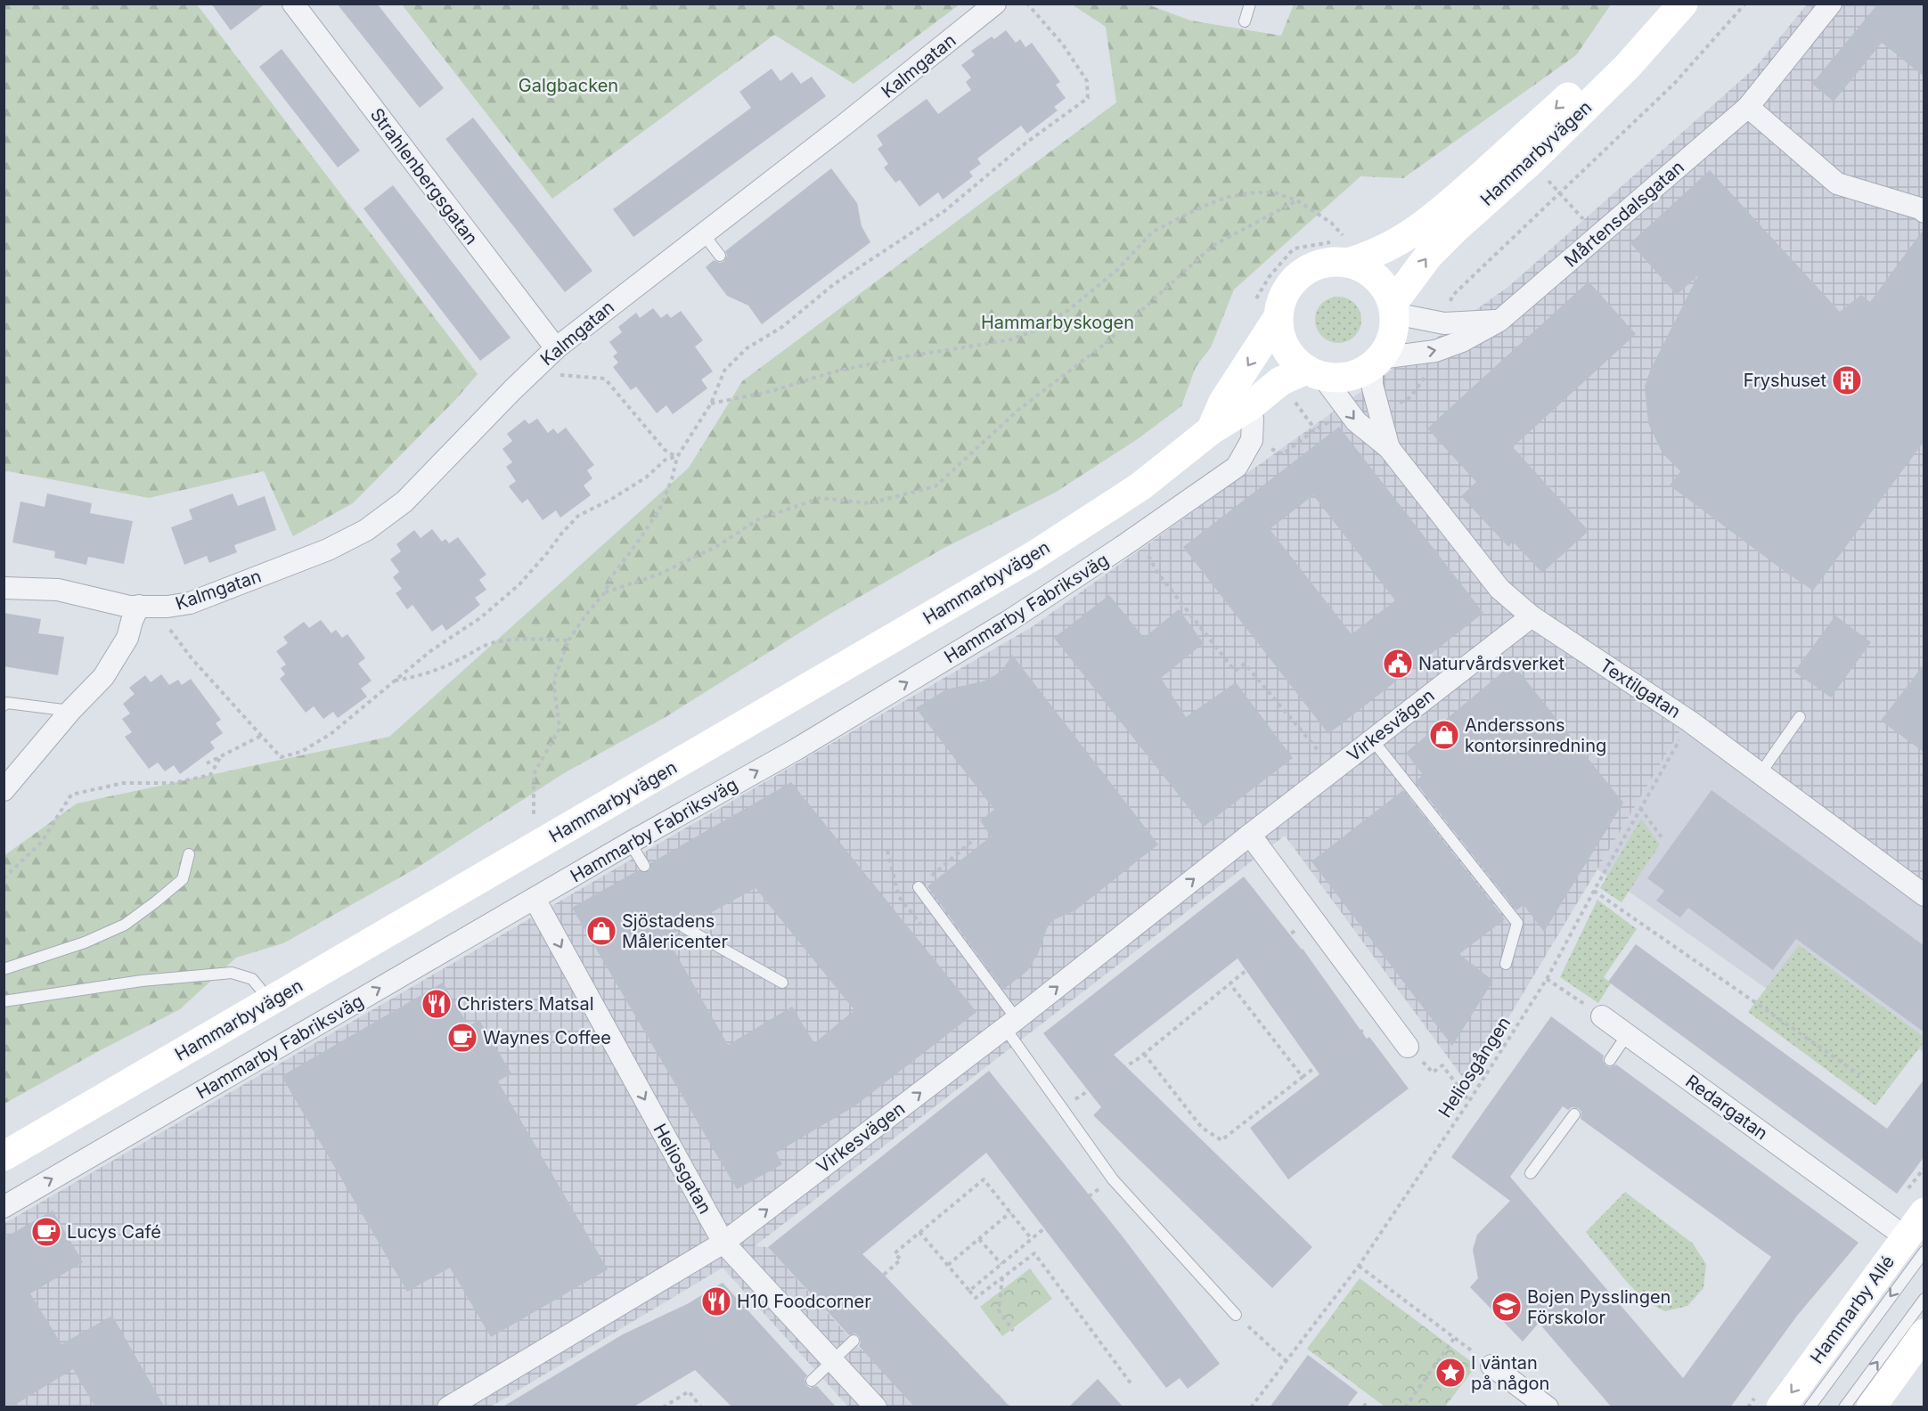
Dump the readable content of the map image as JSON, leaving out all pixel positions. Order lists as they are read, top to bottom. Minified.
{"streets":{"main road":["Hammarbyvägen","Hammarby Allé"],"street":["Kalmgatan","Strahlenbergsgatan","Mårtensdalsgatan","Hammarby Fabriksväg","Textilgatan","Virkesvägen","Redargatan","Heliosgatan"],"path":["Heliosgången"]},"crossings":[["Kalmgatan","Strahlenbergsgatan"],["Hammarbyvägen","Mårtensdalsgatan"],["Hammarbyvägen","Textilgatan"],["Mårtensdalsgatan","Textilgatan"],["Hammarby Fabriksväg","Heliosgatan"],["Textilgatan","Virkesvägen"],["Textilgatan","Heliosgången"],["Virkesvägen","Heliosgatan"],["Redargatan","Hammarby Allé"]],"one_way":["Hammarby Fabriksväg","Virkesvägen","Heliosgatan"],"parks":["Galgbacken","Hammarbyskogen"],"places":{"building":["Fryshuset"],"public building":["Naturvårdsverket"],"shop":["Anderssons kontorsinredning","Sjöstadens Målericenter"],"restaurant":["Christers Matsal","H10 Foodcorner"],"cafe":["Waynes Coffee","Lucys Café"],"school or university":["Bojen Pysslingen Förskolor"],"place":["I väntan på någon"]}}
